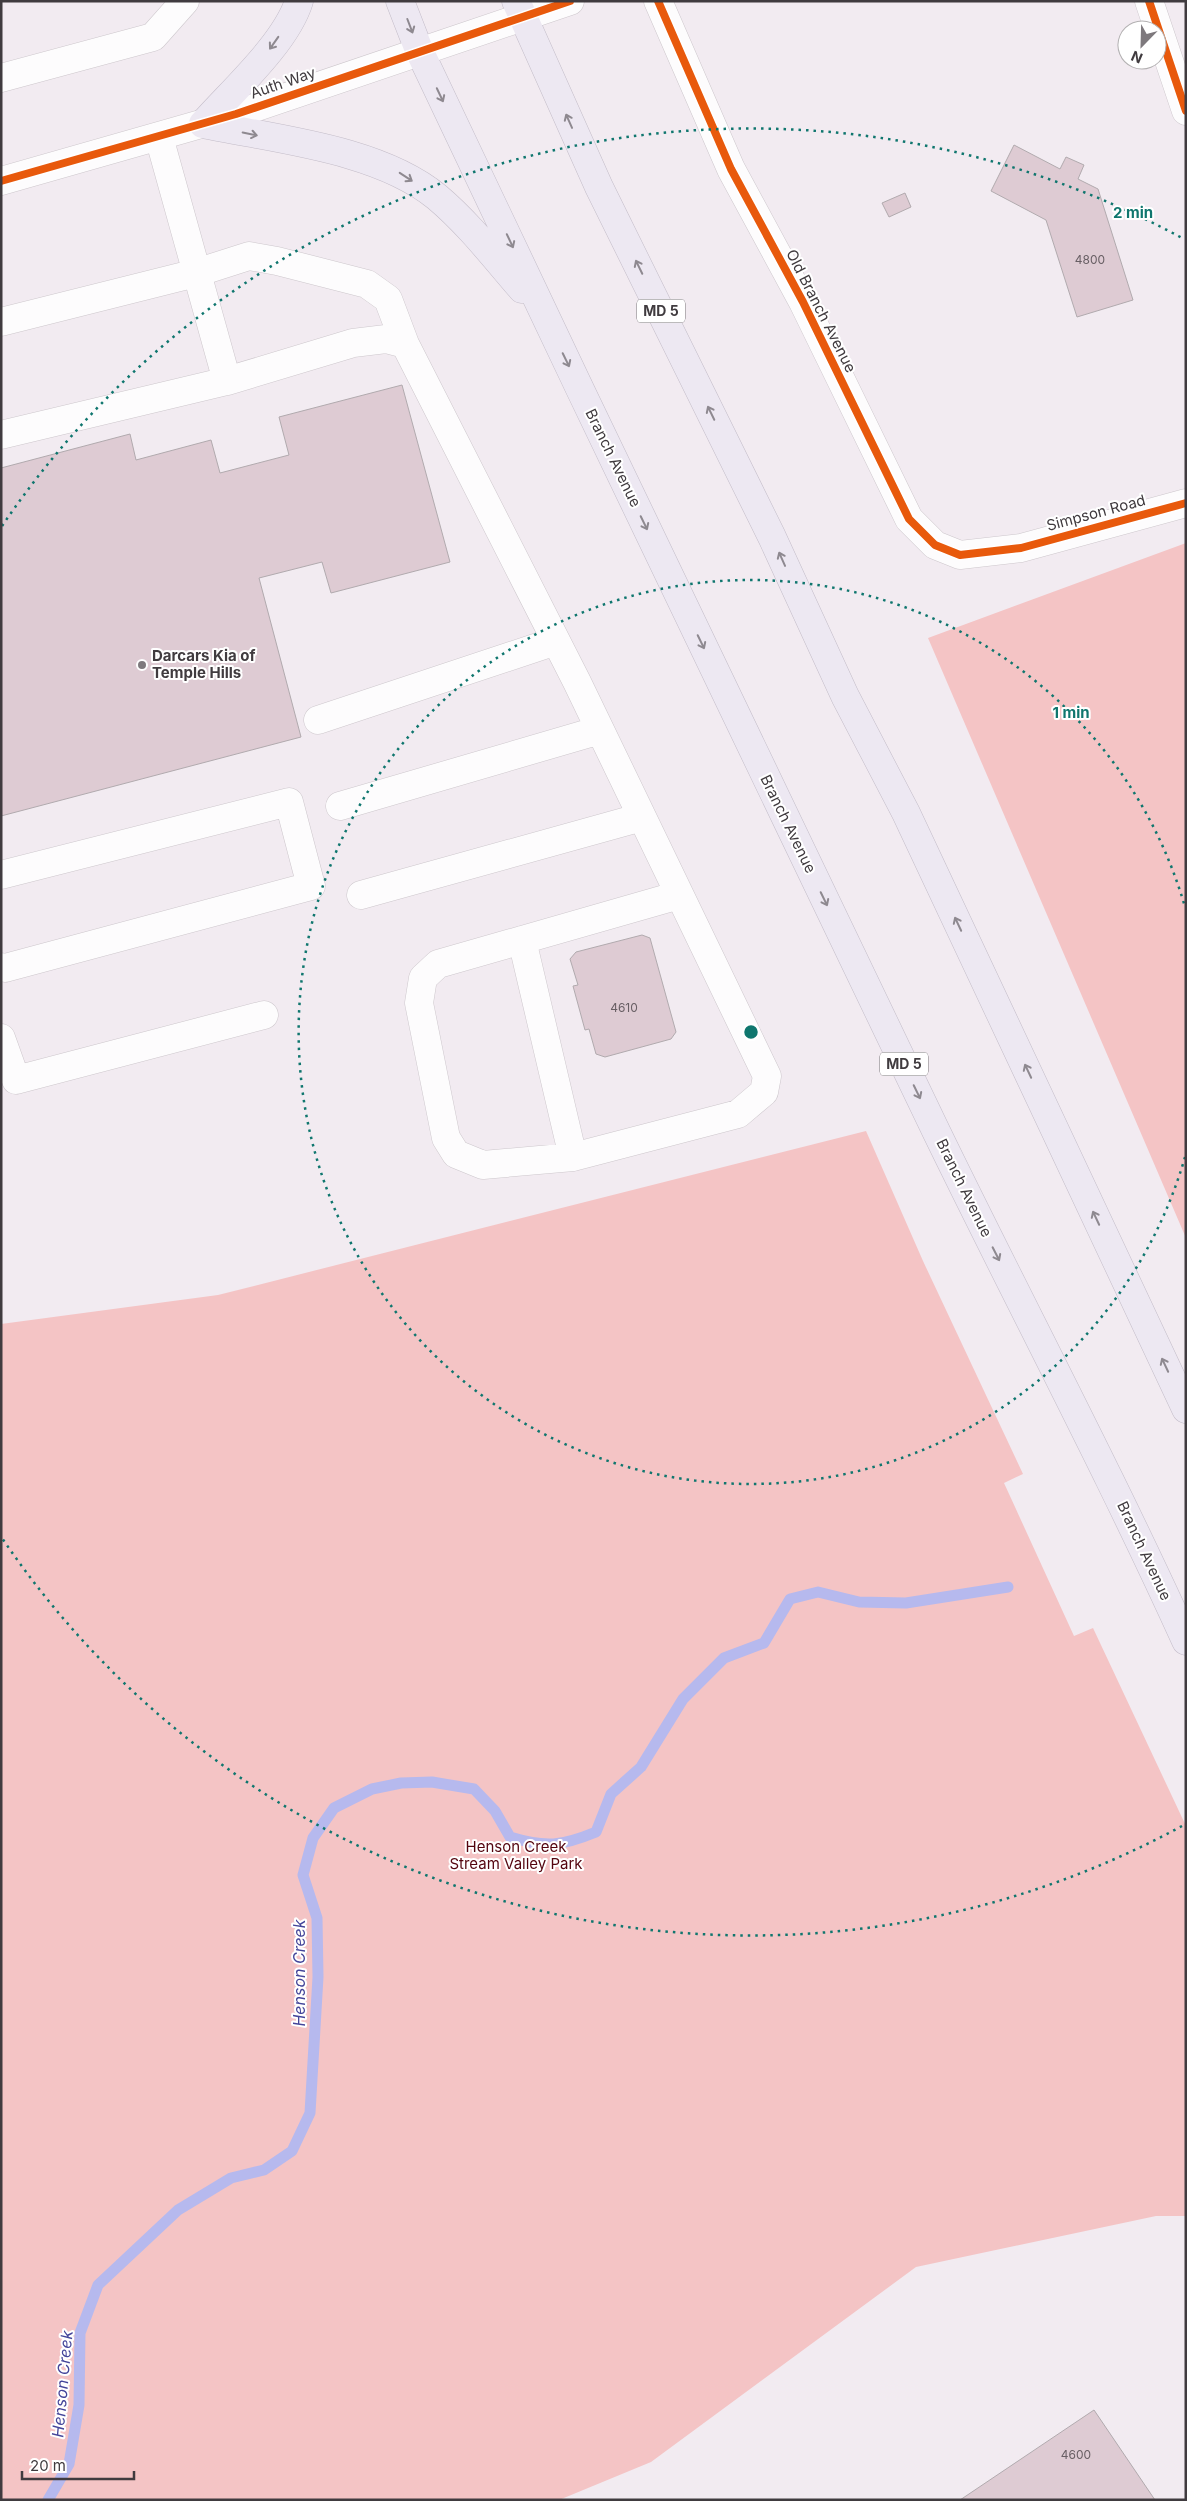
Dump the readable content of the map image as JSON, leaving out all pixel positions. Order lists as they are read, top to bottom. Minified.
{"streets":{"highway":["MD 5","Branch Avenue"],"street":["Auth Way","Old Branch Avenue","Simpson Road"]},"crossings":[["Auth Way","MD 5"],["Auth Way","Branch Avenue"],["Old Branch Avenue","Simpson Road"]],"water":["Henson Creek"],"parks":["Henson Creek Stream Valley Park"],"places":["Darcars Kia of Temple Hills"],"house_numbers":["4800","4610","4600"],"scale_bar":"20 m","north":"bottom left","rings":["2 min","1 min"]}
